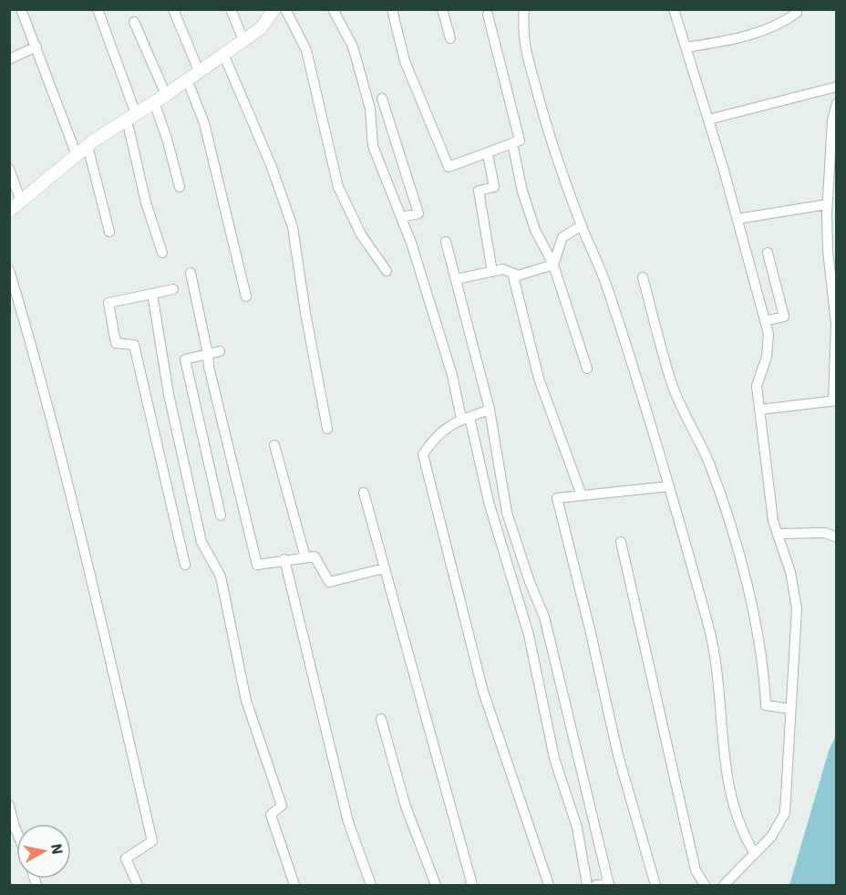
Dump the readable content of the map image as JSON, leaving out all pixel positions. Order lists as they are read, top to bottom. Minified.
{"north":"right"}
